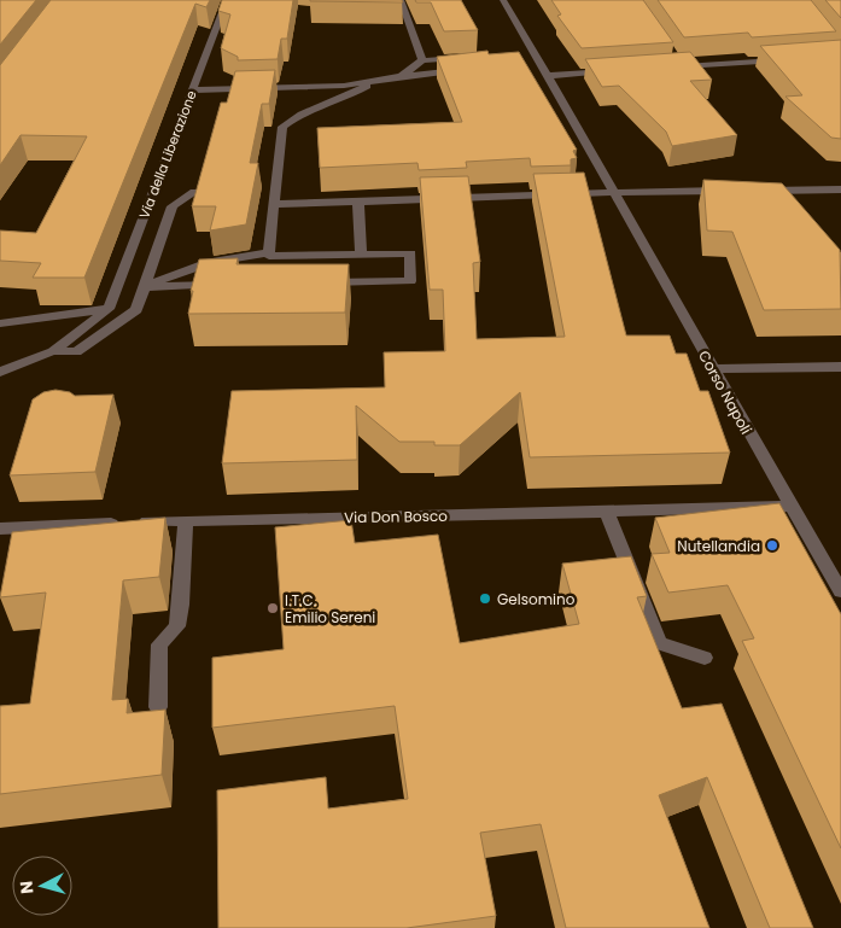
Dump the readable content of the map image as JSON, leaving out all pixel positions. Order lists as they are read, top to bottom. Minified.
{"streets":{"street":["Via della Liberazione","Corso Napoli","Via Don Bosco"]},"crossings":[["Corso Napoli","Via Don Bosco"]],"places":["Nutellandia","Gelsomino","I.T.C. Emilio Sereni"],"north":"left"}
